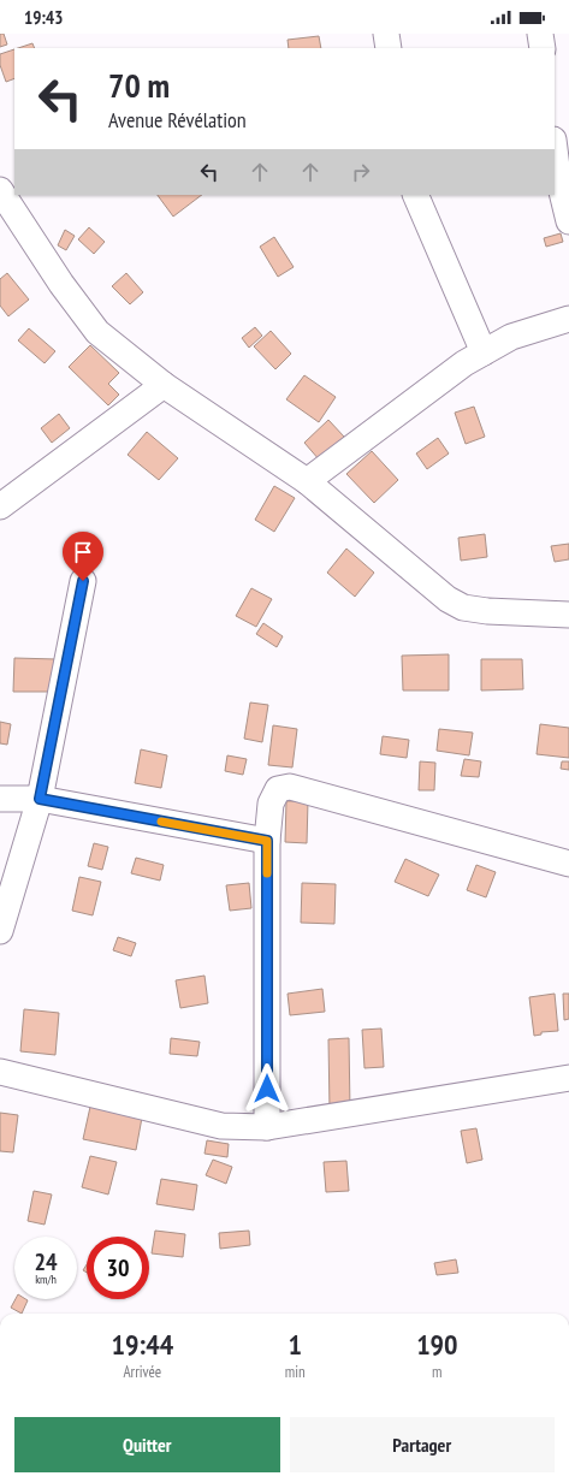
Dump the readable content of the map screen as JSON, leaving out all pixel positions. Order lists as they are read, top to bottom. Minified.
{"page":{"status":"19:43","turn":["70 m","Avenue Révélation"],"speed":"24 km/h","limit":"30","eta":["19:44","Arrivée","1","min","190","m"],"buttons":["Quitter","Partager"]}}
